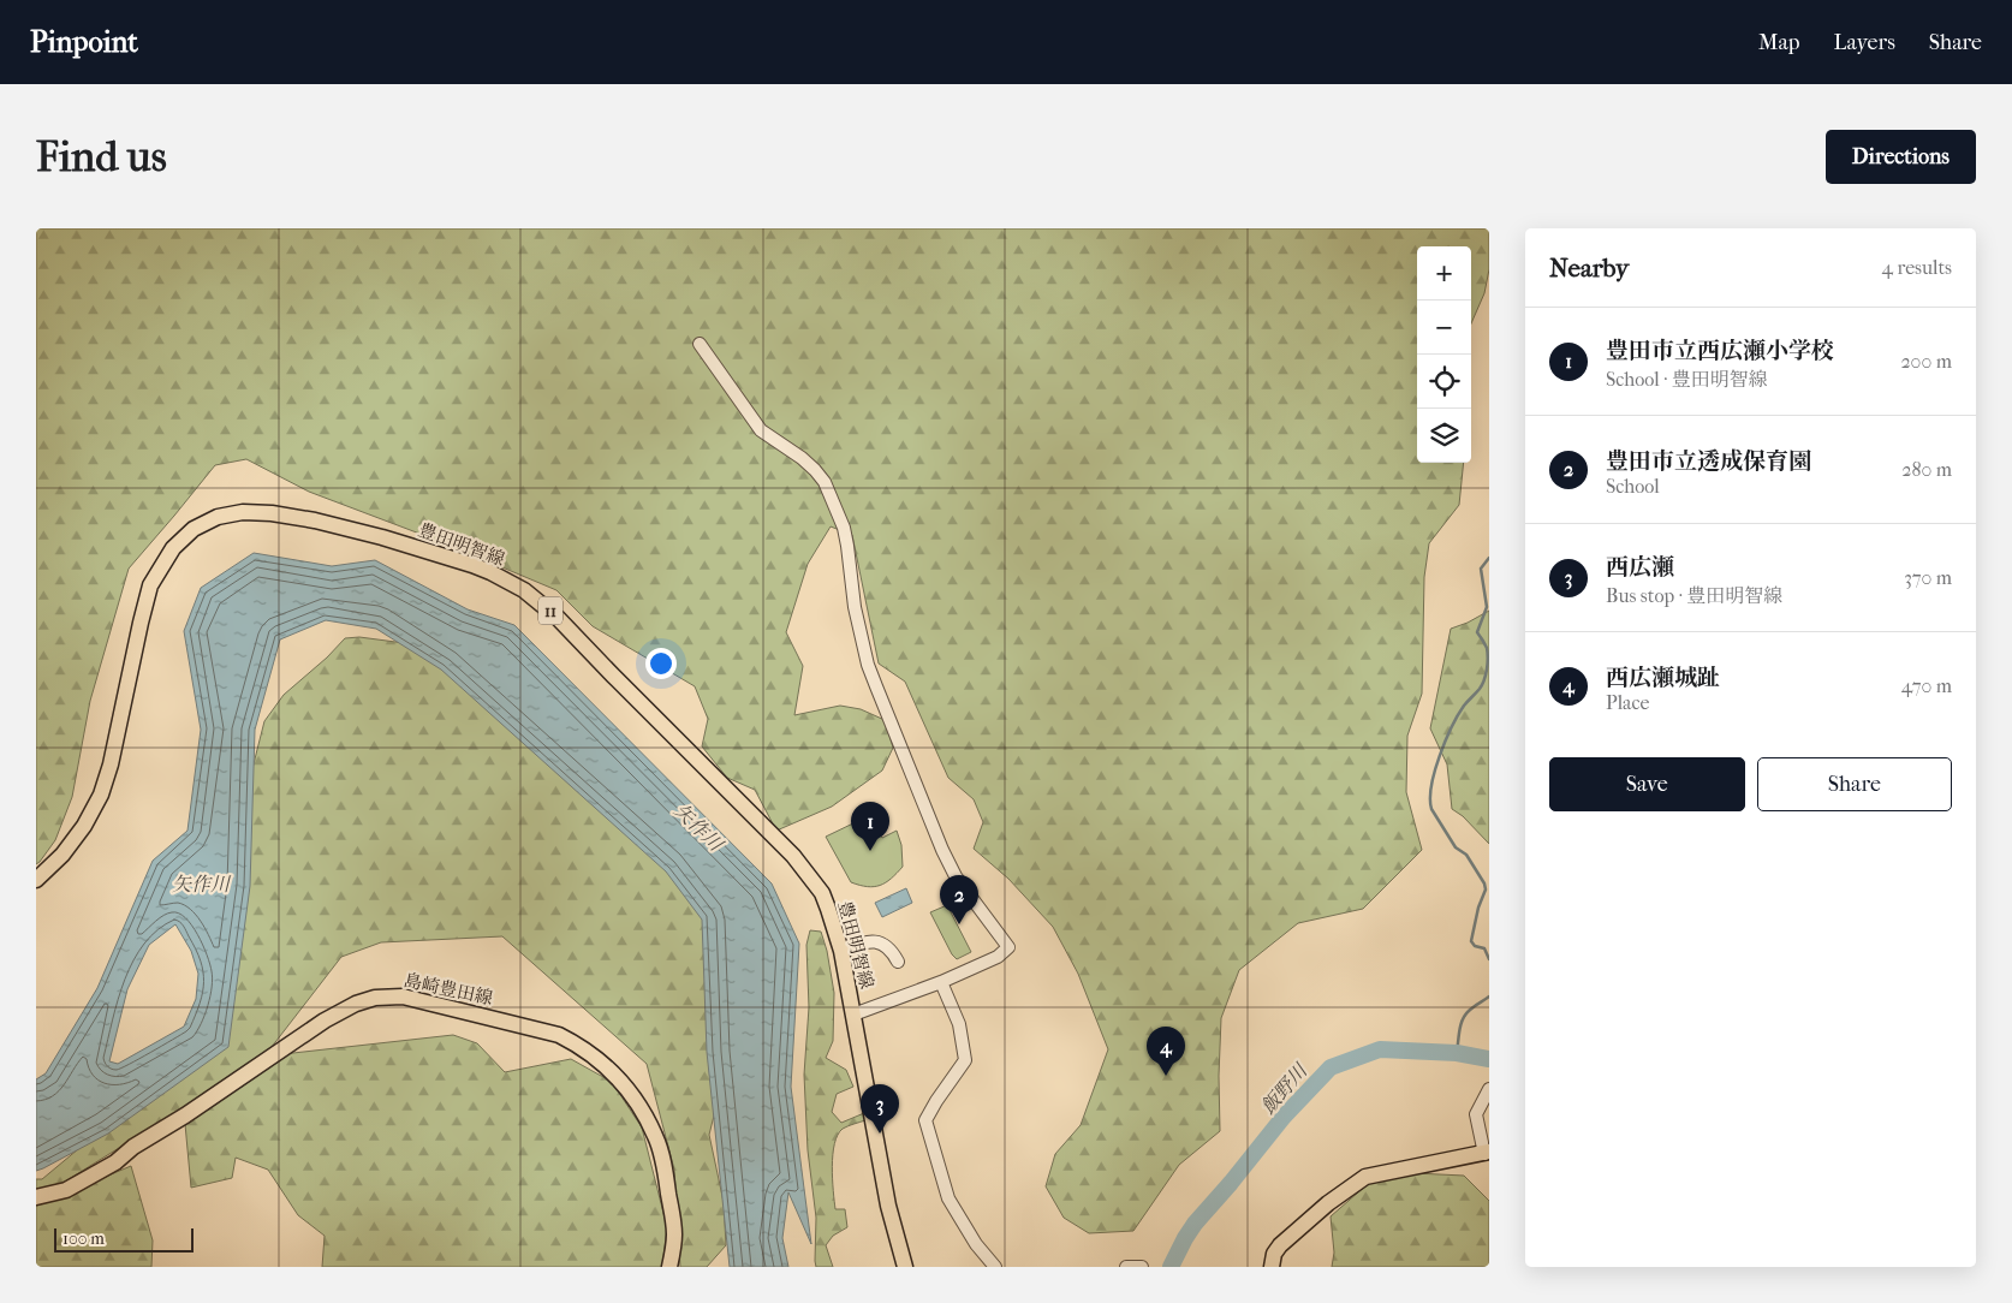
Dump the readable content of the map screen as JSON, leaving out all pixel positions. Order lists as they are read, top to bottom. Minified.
{"streets":{"main road":["豊田明智線","11","島崎豊田線"]},"water":["矢作川","飯野川"],"scale_bar":"100 m","page":{"header":"Pinpoint","nav":["Map","Layers","Share"],"buttons":["Directions",["Save","Share"]],"title":"Find us","heading":["Nearby","4 results"],"map_buttons":["+","−"],"list":[{"mark":"1","name":"豊田市立西広瀬小学校","note":"School · 豊田明智線","value":"200 m"},{"mark":"2","name":"豊田市立透成保育園","note":"School","value":"280 m"},{"mark":"3","name":"西広瀬","note":"Bus stop · 豊田明智線","value":"370 m"},{"mark":"4","name":"西広瀬城趾","note":"Place","value":"470 m"}],"pins":["1","2","4","3"],"scale":"100 m"}}
